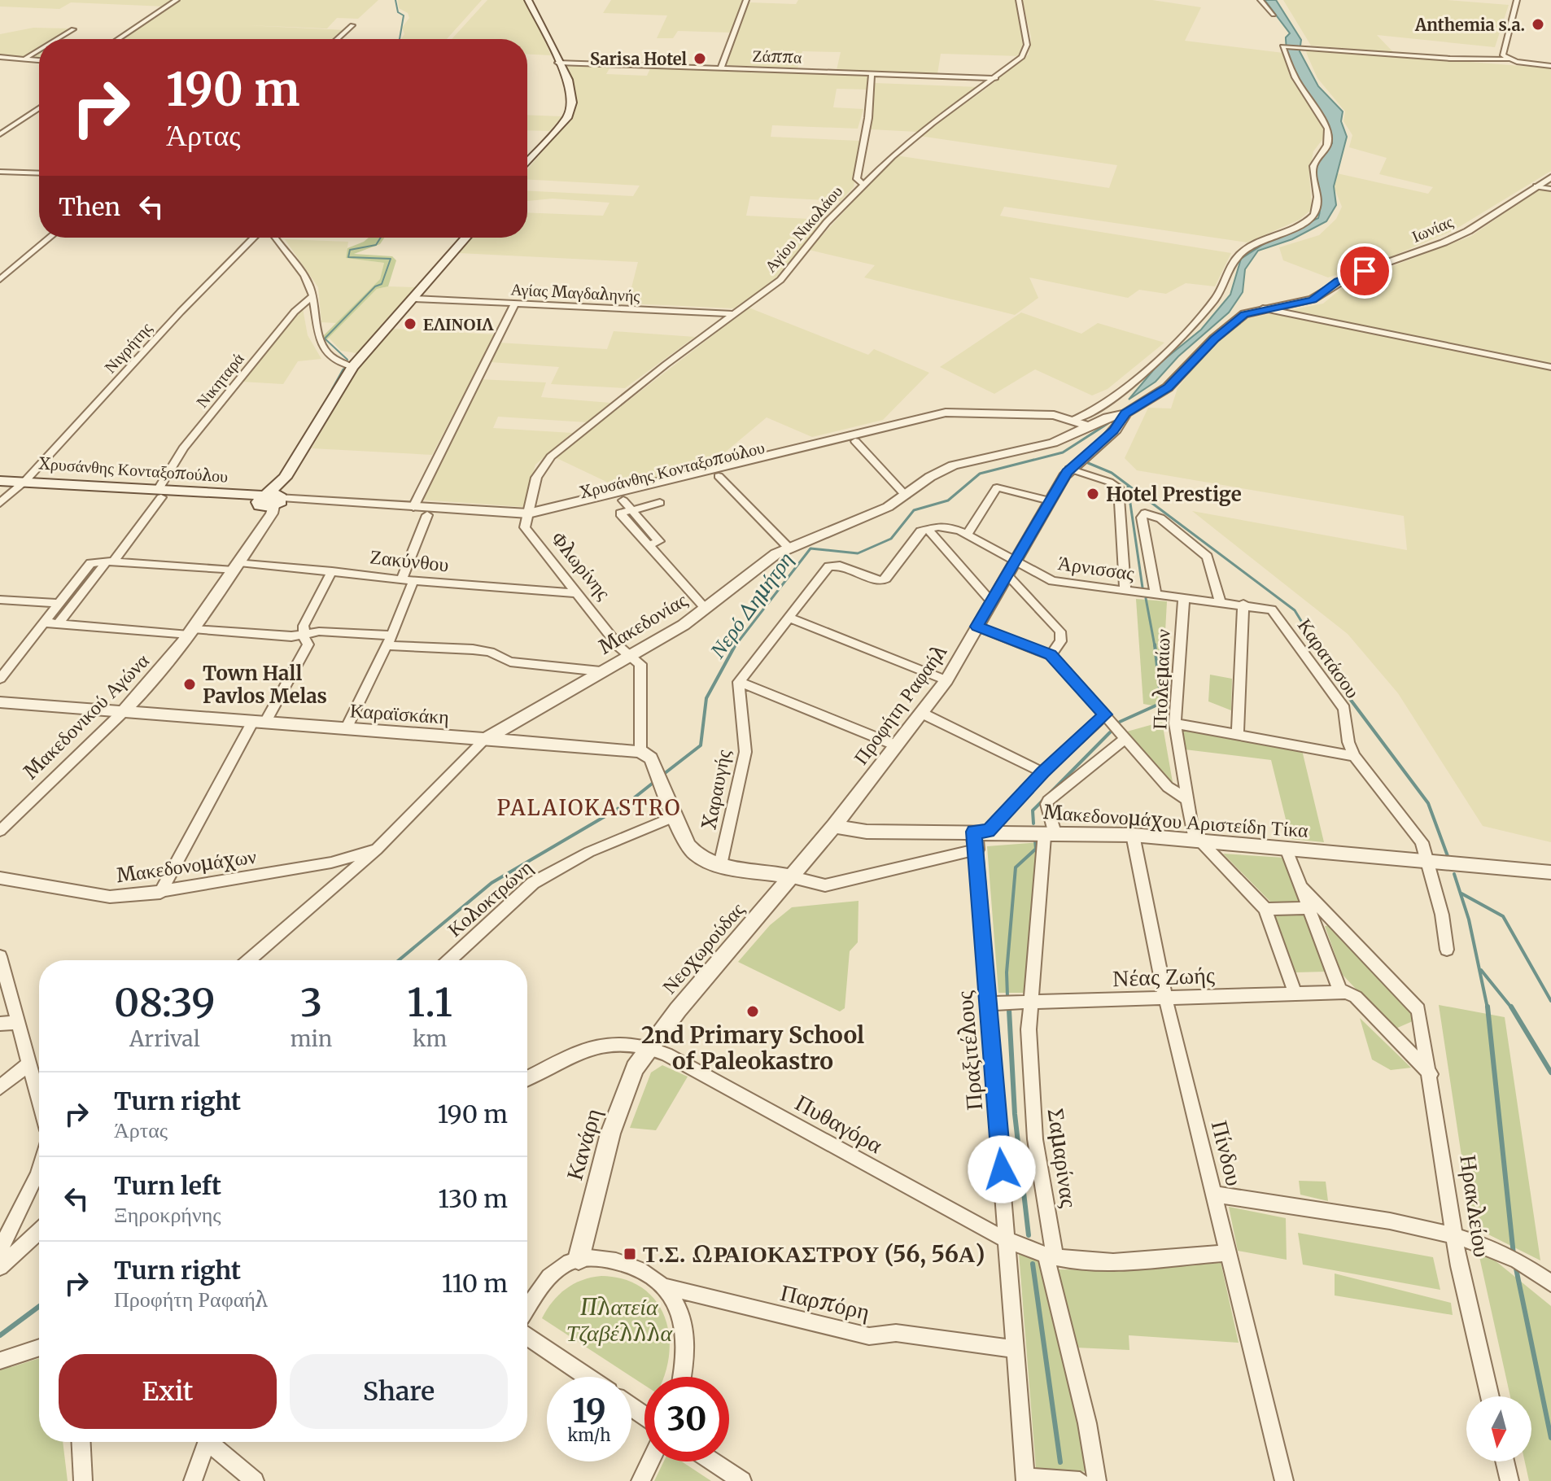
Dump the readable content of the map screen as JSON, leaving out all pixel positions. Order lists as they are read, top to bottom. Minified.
{"streets":{"main road":["Χρυσάνθης Κονταξοπούλου"],"street":["Ζάππα","Αγίου Νικολάου","Ιωνίας","Αγίας Μαγδαληνής","Νιγρήτης","Νικηταρά","Ζακύνθου","Φλωρίνης","Άρνισσας","Μακεδονίας","Καρατάσου","Πτολεμαίων","Προφήτη Ραφαήλ","Καραϊσκάκη","Μακεδονικού Αγώνα","Χαραυγής","Μακεδονομάχου Αριστείδη Τίκα","Μακεδονομάχων","Κολοκτρώνη","Νεοχωρούδας","Νέας Ζωής","Πραξιτέλους","Πυθαγόρα","Κανάρη","Πίνδου","Σαμαρίνας","Ηρακλείου","Παρπόρη"]},"crossings":[["Ζάππα","Αγίου Νικολάου"],["Αγίου Νικολάου","Αγίας Μαγδαληνής"],["Αγίου Νικολάου","Χρυσάνθης Κονταξοπούλου"],["Αγίου Νικολάου","Φλωρίνης"],["Ιωνίας","Μακεδονίας"],["Ιωνίας","Προφήτη Ραφαήλ"],["Νιγρήτης","Χρυσάνθης Κονταξοπούλου"],["Νικηταρά","Χρυσάνθης Κονταξοπούλου"],["Νικηταρά","Ζακύνθου"],["Χρυσάνθης Κονταξοπούλου","Φλωρίνης"],["Χρυσάνθης Κονταξοπούλου","Μακεδονίας"],["Χρυσάνθης Κονταξοπούλου","Μακεδονικού Αγώνα"],["Ζακύνθου","Φλωρίνης"],["Ζακύνθου","Μακεδονικού Αγώνα"],["Φλωρίνης","Μακεδονίας"],["Φλωρίνης","Καραϊσκάκη"],["Άρνισσας","Καρατάσου"],["Άρνισσας","Πτολεμαίων"],["Άρνισσας","Προφήτη Ραφαήλ"],["Μακεδονίας","Προφήτη Ραφαήλ"],["Μακεδονίας","Καραϊσκάκη"],["Μακεδονίας","Μακεδονομάχων"],["Καρατάσου","Μακεδονομάχου Αριστείδη Τίκα"],["Πτολεμαίων","Μακεδονομάχου Αριστείδη Τίκα"],["Προφήτη Ραφαήλ","Μακεδονομάχου Αριστείδη Τίκα"],["Προφήτη Ραφαήλ","Νεοχωρούδας"],["Καραϊσκάκη","Μακεδονικού Αγώνα"],["Μακεδονομάχου Αριστείδη Τίκα","Νεοχωρούδας"],["Μακεδονομάχου Αριστείδη Τίκα","Πίνδου"],["Μακεδονομάχου Αριστείδη Τίκα","Σαμαρίνας"],["Νεοχωρούδας","Πυθαγόρα"],["Νεοχωρούδας","Κανάρη"],["Νέας Ζωής","Πραξιτέλους"],["Νέας Ζωής","Πίνδου"],["Νέας Ζωής","Σαμαρίνας"],["Πραξιτέλους","Πυθαγόρα"],["Πραξιτέλους","Παρπόρη"],["Πυθαγόρα","Κανάρη"],["Πυθαγόρα","Πίνδου"],["Πυθαγόρα","Σαμαρίνας"]],"districts":["PALAIOKASTRO"],"water":["Νερό Δημήτρη"],"parks":["Πλατεία Τζαβέλλλα"],"places":{"other":["Anthemia s.a.","Sarisa Hotel","ΕΛΙΝΟΙΛ","Hotel Prestige","Town Hall Pavlos Melas","2nd Primary School of Paleokastro"],"transit":["Τ.Σ. ΩΡΑΙΟΚΑΣΤΡΟΥ (56, 56Α)"]},"north":"bottom","page":{"turn":["190 m","Άρτας"],"then":"Then","eta":["08:39","Arrival","3","min","1.1","km"],"list":[{"name":"Turn right","note":"Άρτας","value":"190 m"},{"name":"Turn left","note":"Ξηροκρήνης","value":"130 m"},{"name":"Turn right","note":"Προφήτη Ραφαήλ","value":"110 m"}],"buttons":["Exit","Share"],"speed":"19 km/h","limit":"30"}}
